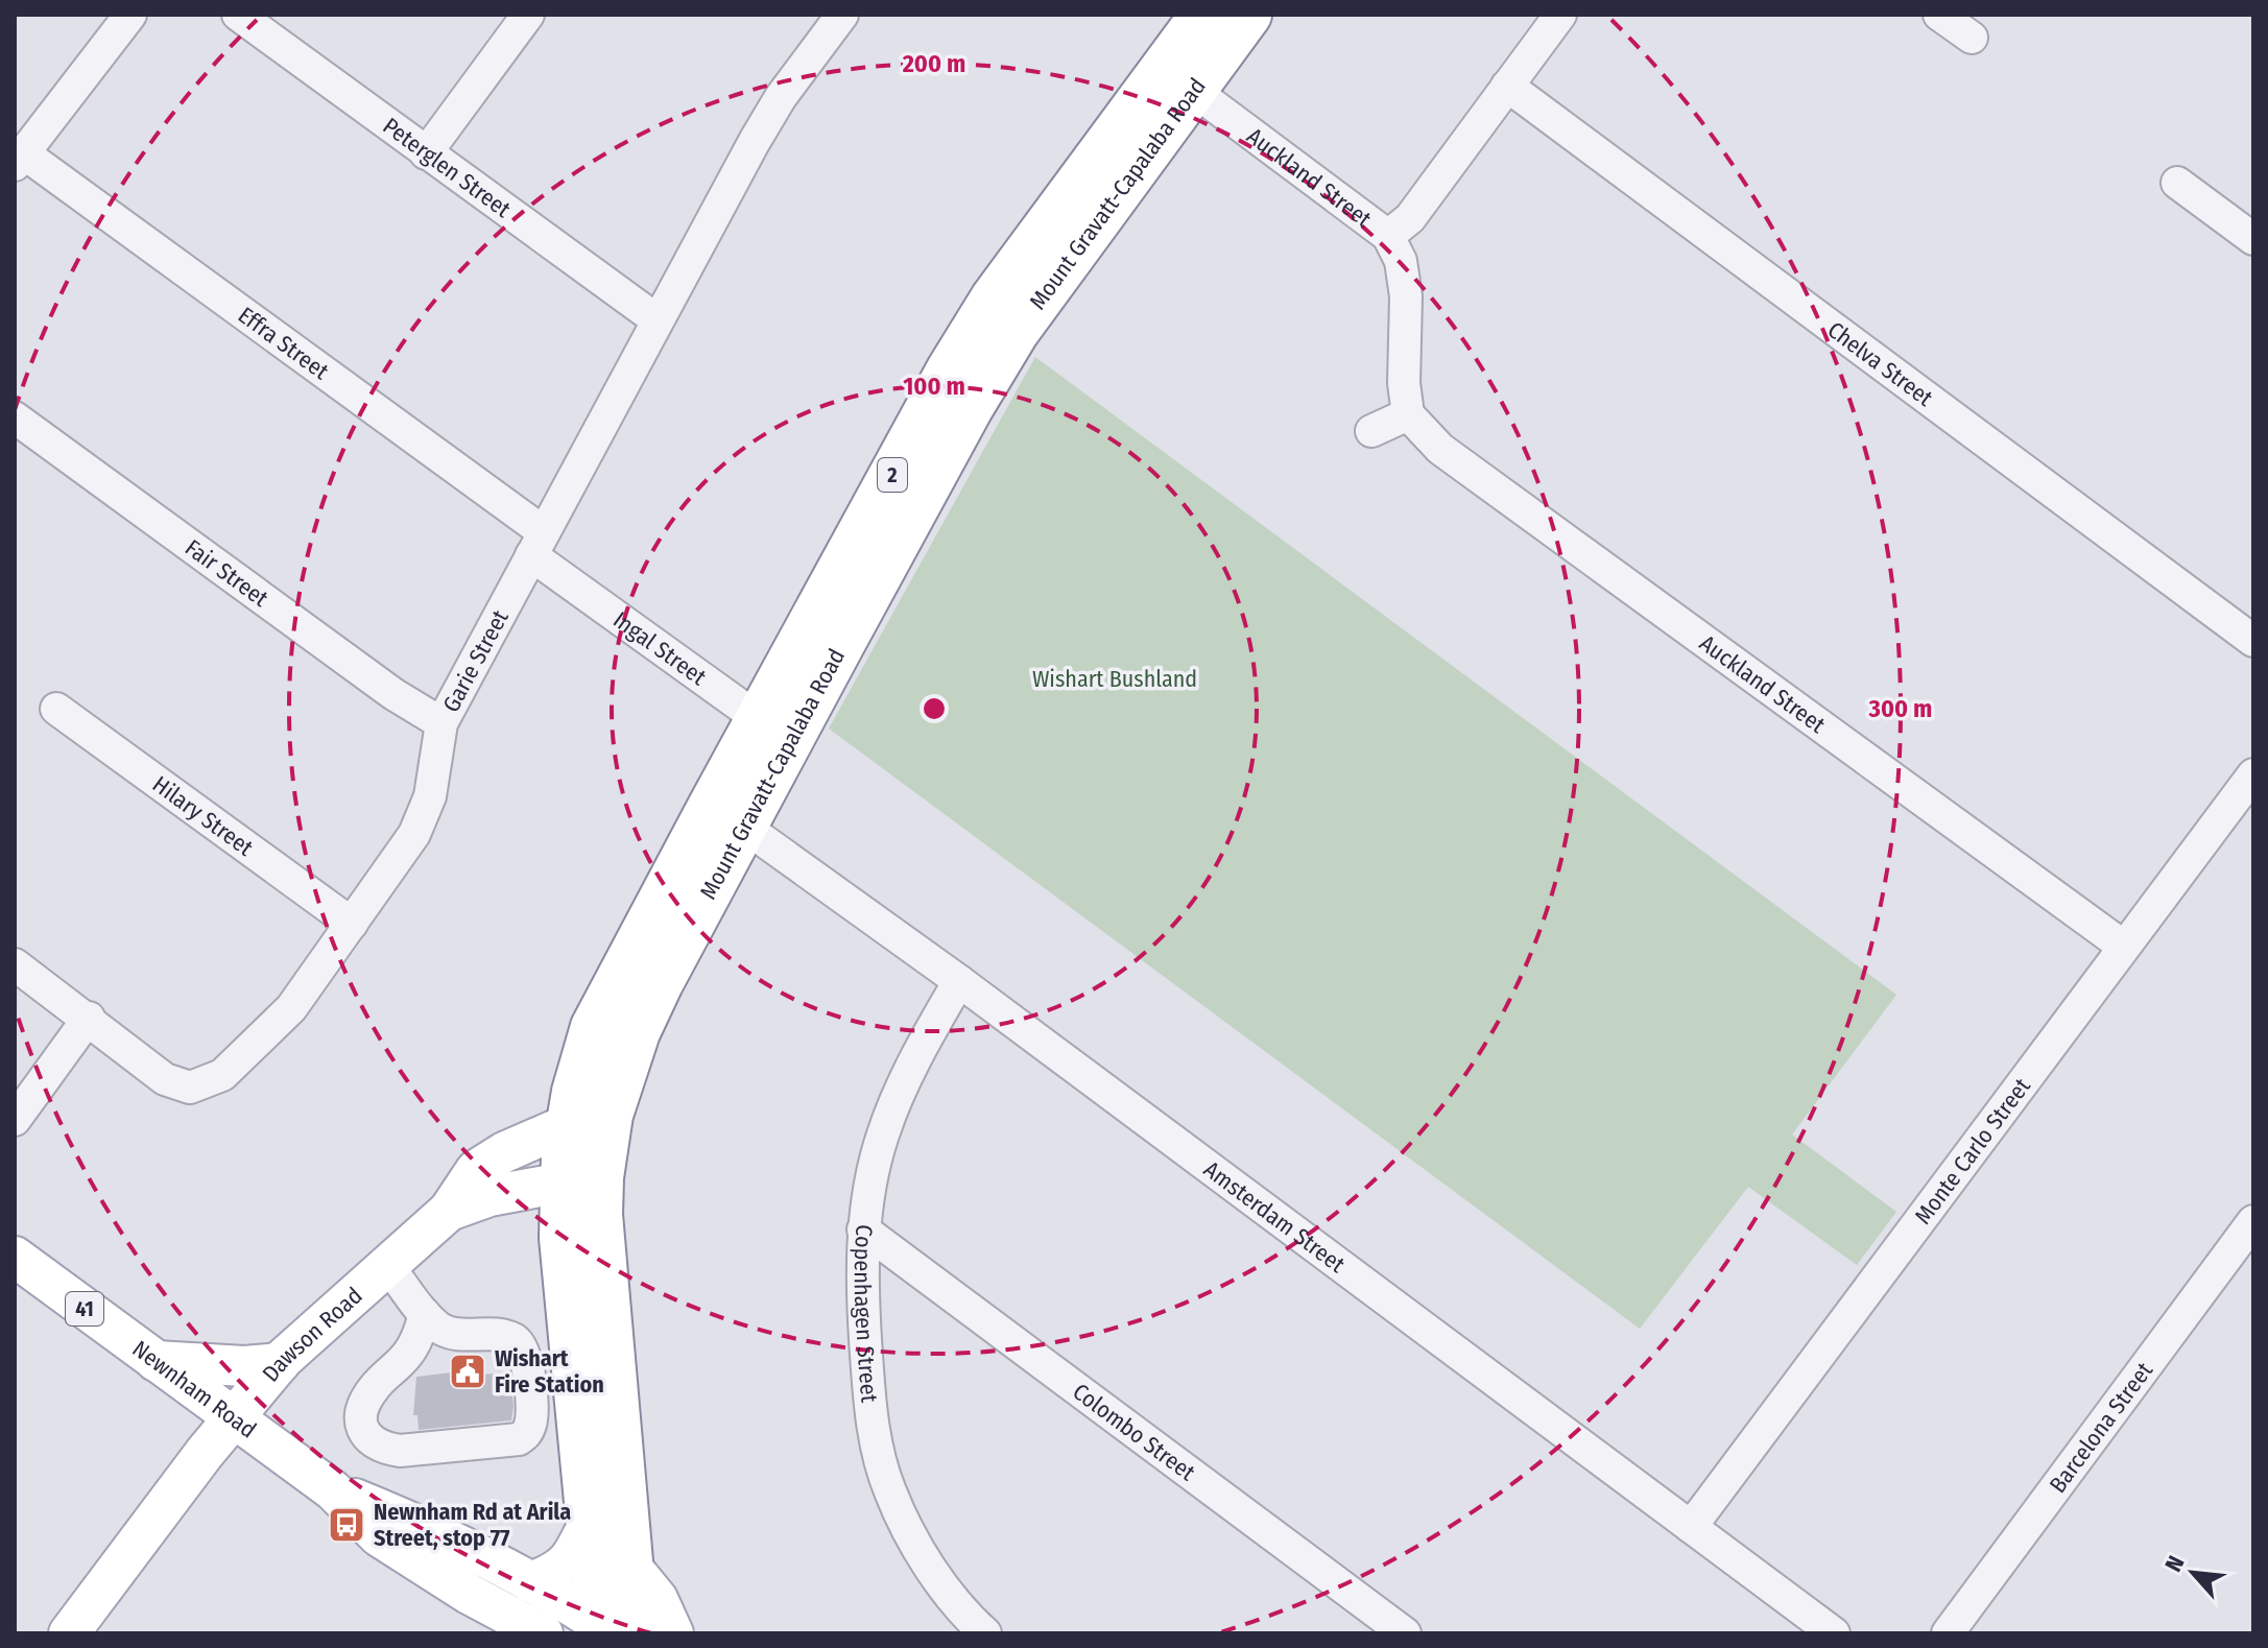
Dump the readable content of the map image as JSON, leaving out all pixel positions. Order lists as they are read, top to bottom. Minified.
{"streets":{"highway":["Mount Gravatt-Capalaba Road","2"],"main road":["41","Dawson Road","Newnham Road"],"street":["Peterglen Street","Auckland Street","Effra Street","Chelva Street","Fair Street","Ingal Street","Garie Street","Hilary Street","Monte Carlo Street","Amsterdam Street","Copenhagen Street","Barcelona Street","Colombo Street"]},"crossings":[["Peterglen Street","Garie Street"],["Auckland Street","Mount Gravatt-Capalaba Road"],["Auckland Street","Monte Carlo Street"],["Mount Gravatt-Capalaba Road","Ingal Street"],["Mount Gravatt-Capalaba Road","Amsterdam Street"],["Mount Gravatt-Capalaba Road","Dawson Road"],["Mount Gravatt-Capalaba Road","Newnham Road"],["Effra Street","Ingal Street"],["Effra Street","Garie Street"],["Fair Street","Garie Street"],["Ingal Street","Garie Street"],["Garie Street","Hilary Street"],["Monte Carlo Street","Amsterdam Street"],["Amsterdam Street","Copenhagen Street"],["Copenhagen Street","Colombo Street"],["Dawson Road","Newnham Road"]],"parks":["Wishart Bushland"],"places":{"public building":["Wishart Fire Station"],"bus stop":["Newnham Rd at Arila Street, stop 77"]},"north":"top left","rings":["200 m","100 m","300 m"]}
